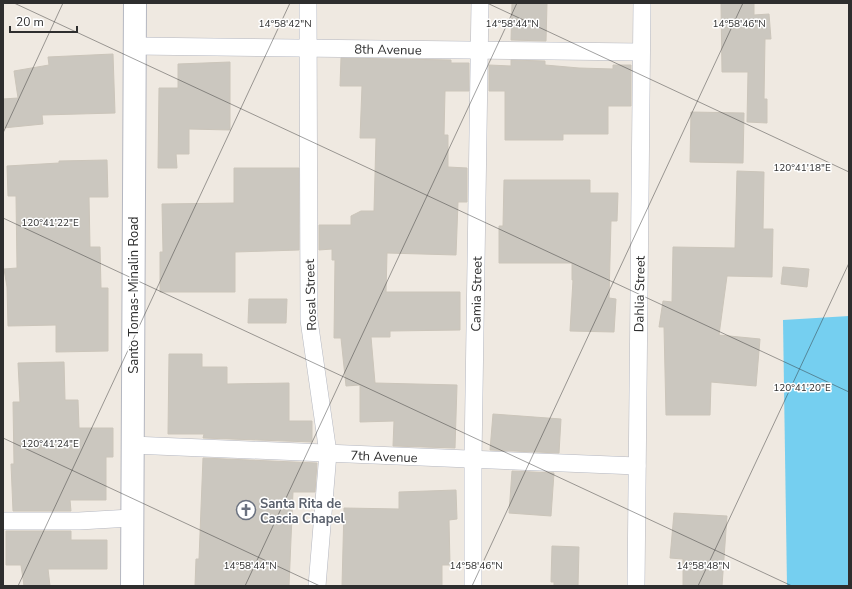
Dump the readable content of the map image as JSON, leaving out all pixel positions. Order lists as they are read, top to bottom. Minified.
{"streets":{"main road":["Santo Tomas-Minalin Road"],"street":["8th Avenue","Camia Street","Dahlia Street","Rosal Street","7th Avenue"]},"crossings":[["8th Avenue","Camia Street"],["8th Avenue","Dahlia Street"],["8th Avenue","Santo Tomas-Minalin Road"],["8th Avenue","Rosal Street"],["Camia Street","7th Avenue"],["Dahlia Street","7th Avenue"],["Santo Tomas-Minalin Road","7th Avenue"],["Rosal Street","7th Avenue"]],"places":{"church":["Santa Rita de Cascia Chapel"]},"scale_bar":"20 m","coordinates":["14°58'42\"N","14°58'44\"N","14°58'46\"N","120°41'18\"E","120°41'22\"E","120°41'20\"E","120°41'24\"E","14°58'48\"N"]}
